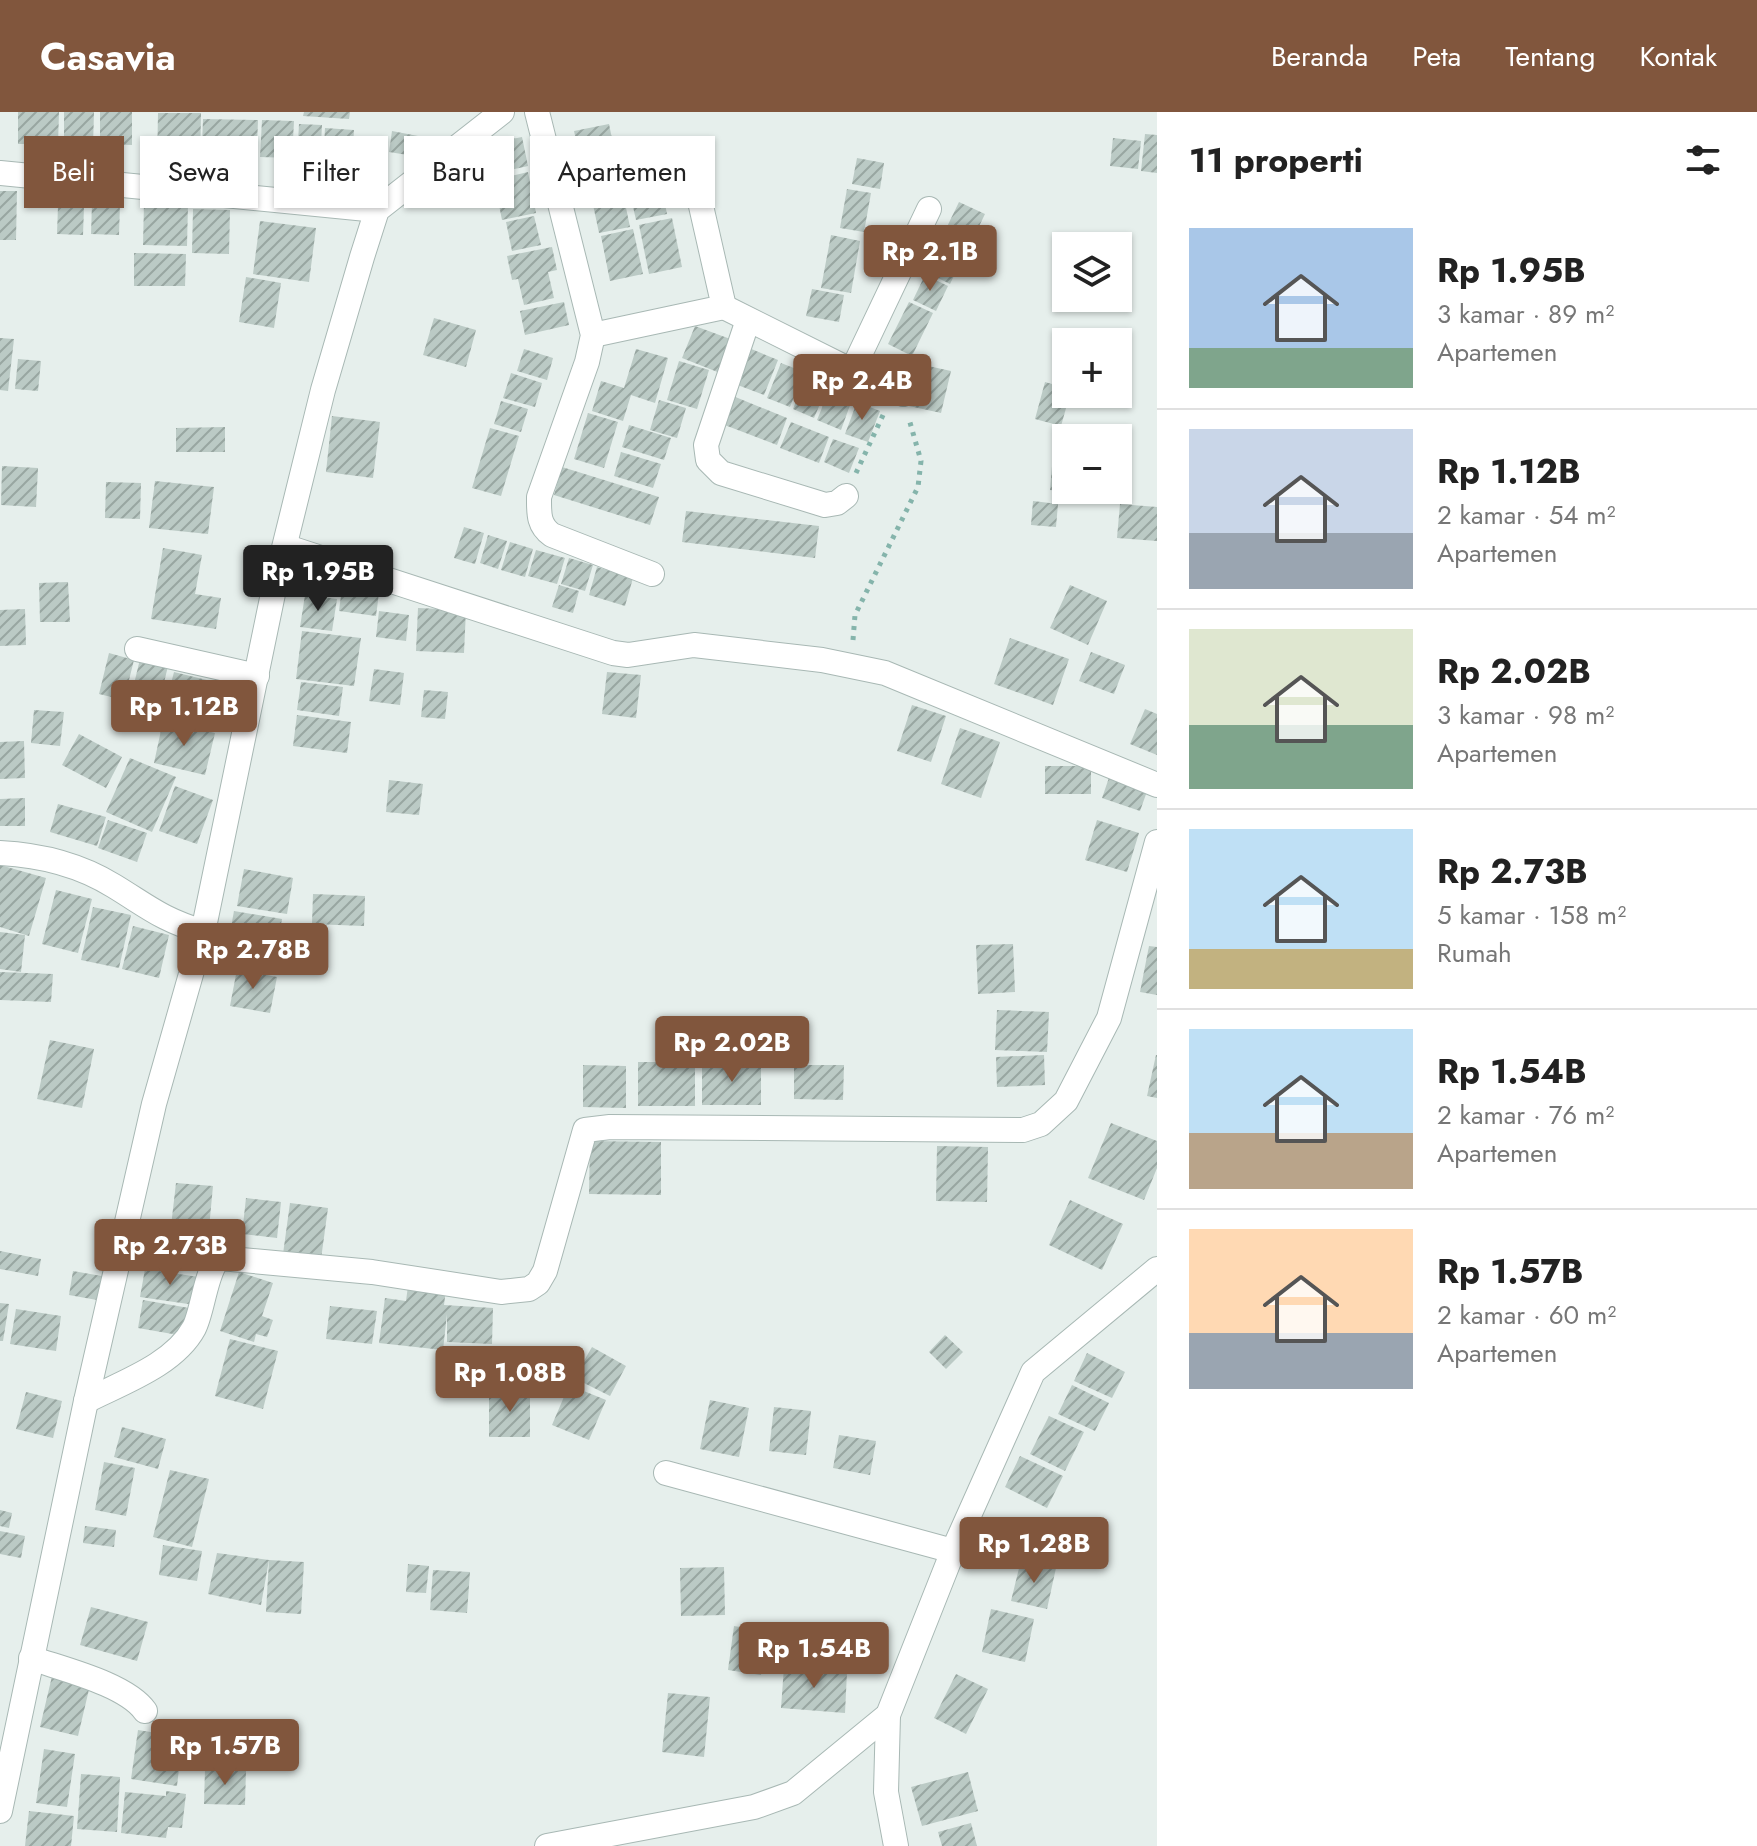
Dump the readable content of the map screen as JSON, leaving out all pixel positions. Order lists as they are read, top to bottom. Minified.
{"page":{"header":"Casavia","nav":["Beranda","Peta","Tentang","Kontak"],"heading":"11 properti","chip":["Beli","Sewa","Filter","Baru","Apartemen"],"list":[{"name":"Rp 1.95B","note":"3 kamar · 89 m² · Apartemen"},{"name":"Rp 1.12B","note":"2 kamar · 54 m² · Apartemen"},{"name":"Rp 2.02B","note":"3 kamar · 98 m² · Apartemen"},{"name":"Rp 2.73B","note":"5 kamar · 158 m² · Rumah"},{"name":"Rp 1.54B","note":"2 kamar · 76 m² · Apartemen"},{"name":"Rp 1.57B","note":"2 kamar · 60 m² · Apartemen"}],"price":["Rp 2.1B","Rp 2.4B","Rp 1.95B","Rp 1.12B","Rp 2.78B","Rp 2.02B","Rp 2.73B","Rp 1.08B","Rp 1.28B","Rp 1.54B","Rp 1.57B"],"map_buttons":["+","−"]}}
